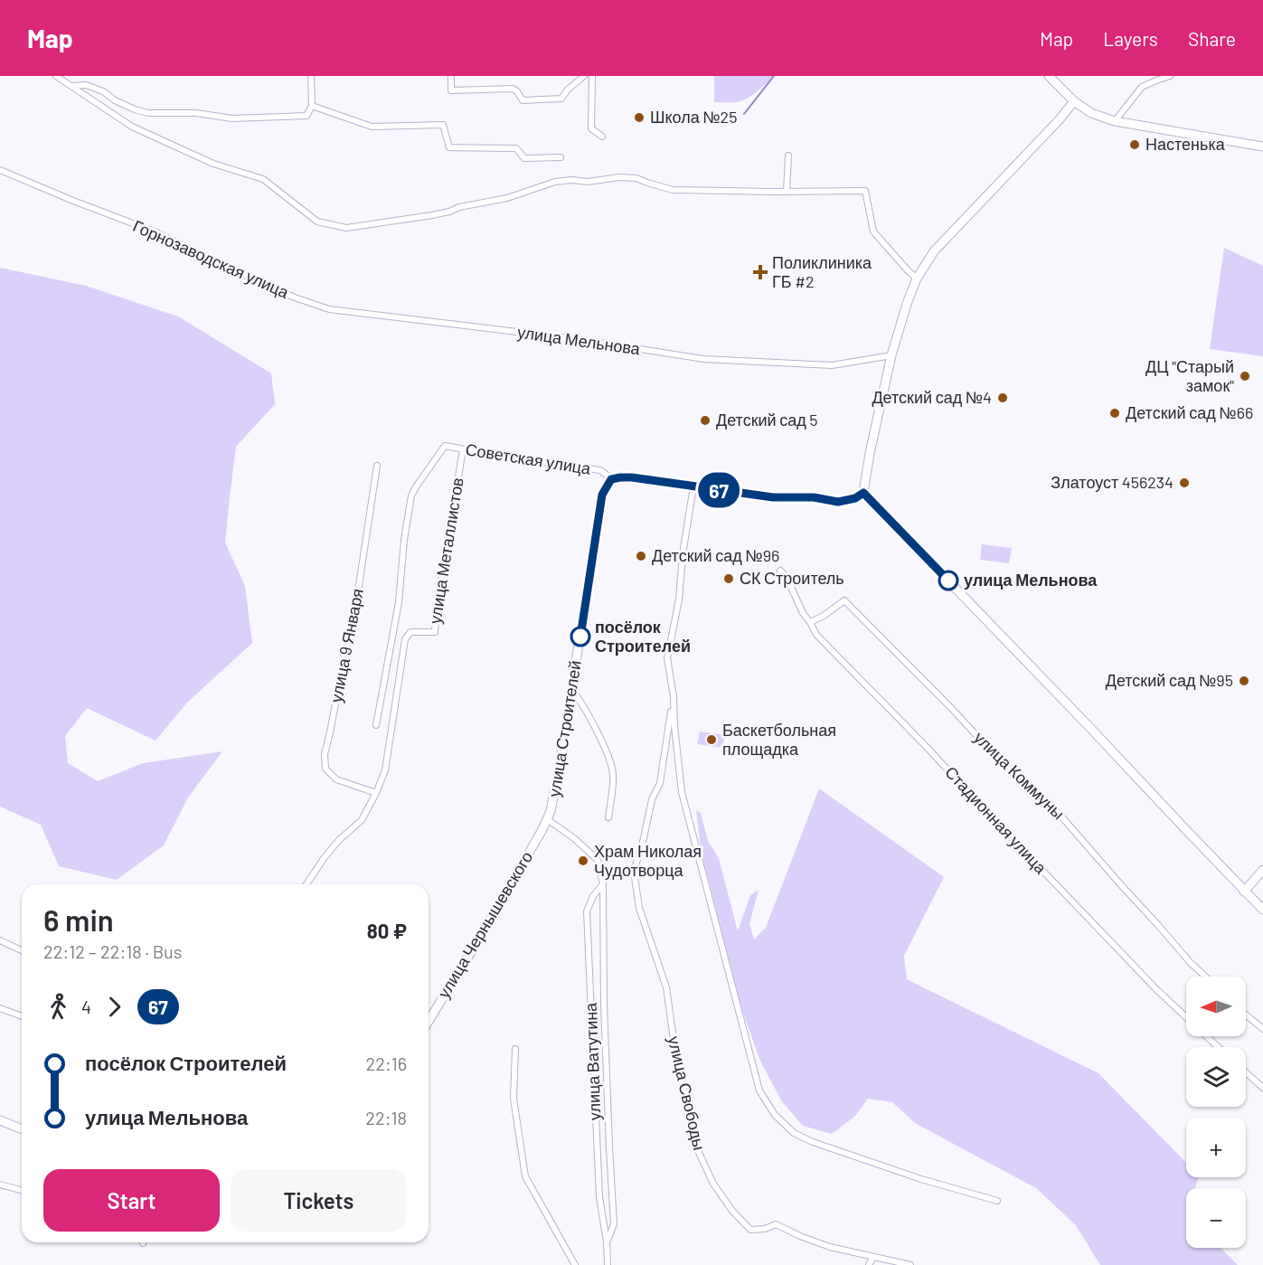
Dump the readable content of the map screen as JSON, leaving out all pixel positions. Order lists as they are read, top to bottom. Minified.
{"streets":{"main road":["Советская улица","улица Строителей","улица Чернышевского"],"street":["Горнозаводская улица","улица Мельнова","улица Металлистов","улица 9 Января","улица Коммуны","Стадионная улица","улица Ватутина","улица Свободы"]},"crossings":[["Горнозаводская улица","улица Мельнова"],["Советская улица","улица Металлистов"],["Советская улица","улица Строителей"],["улица Металлистов","улица 9 Января"],["улица Строителей","улица Чернышевского"],["улица Строителей","улица Ватутина"],["улица Коммуны","Стадионная улица"],["улица Чернышевского","улица Ватутина"]],"places":{"other":["Школа №25","Настенька","ДЦ \"Старый замок\"","Детский сад №4","Детский сад №66","Детский сад 5","Златоуст 456234","Детский сад №96","СК Строитель","улица Мельнова","посёлок Строителей","Детский сад №95","Баскетбольная площадка","Храм Николая Чудотворца"],"health":["Поликлиника ГБ #2"]},"lines":["bus line 67"],"north":"left","page":{"header":"Map","nav":["Map","Layers","Share"],"on_map":"67","heading":["6 min","22:12 – 22:18 · Bus","80 ₽"],"map_buttons":["+","−"],"legs":["4","67"],"list":[{"name":"посёлок Строителей","value":"22:16"},{"name":"улица Мельнова","value":"22:18"}],"buttons":["Start","Tickets"]}}
